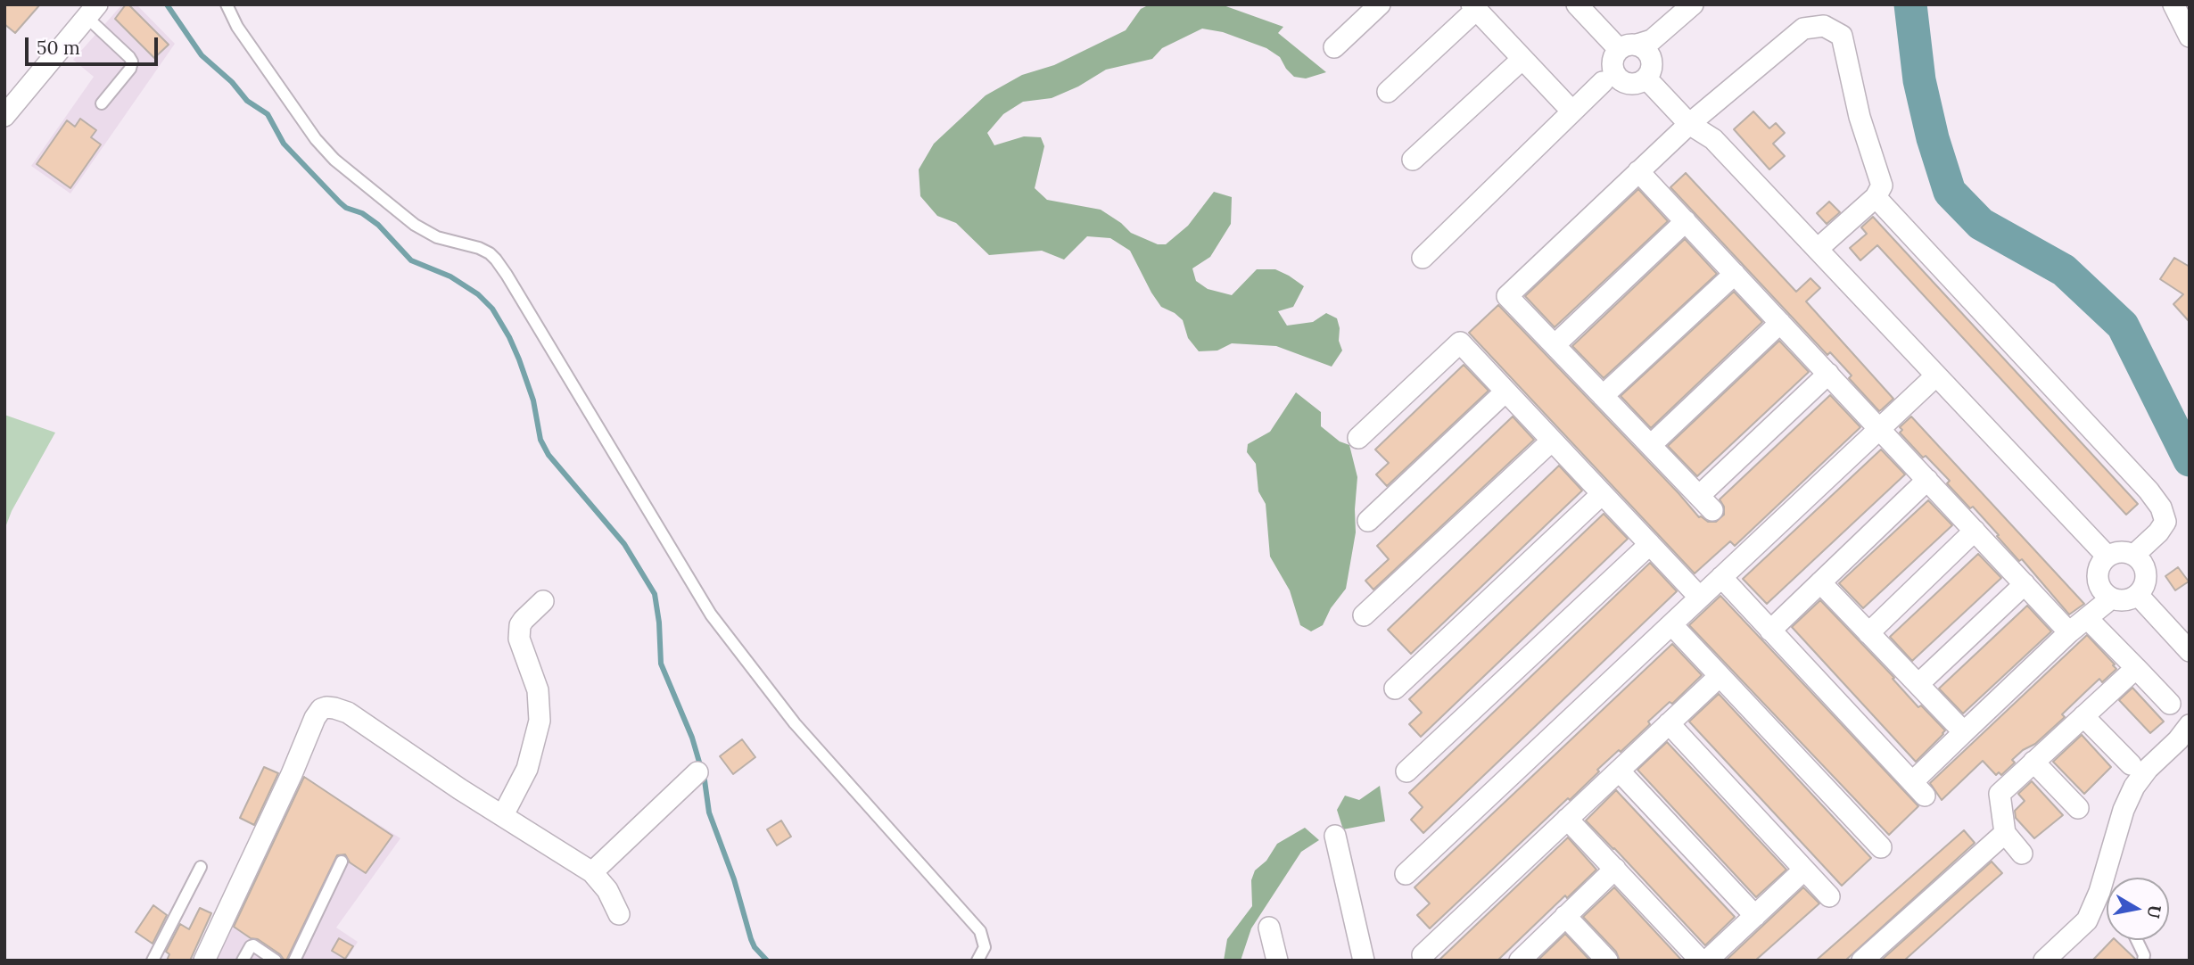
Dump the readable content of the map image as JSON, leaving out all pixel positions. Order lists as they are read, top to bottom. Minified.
{"scale_bar":"50 m","north":"right"}
